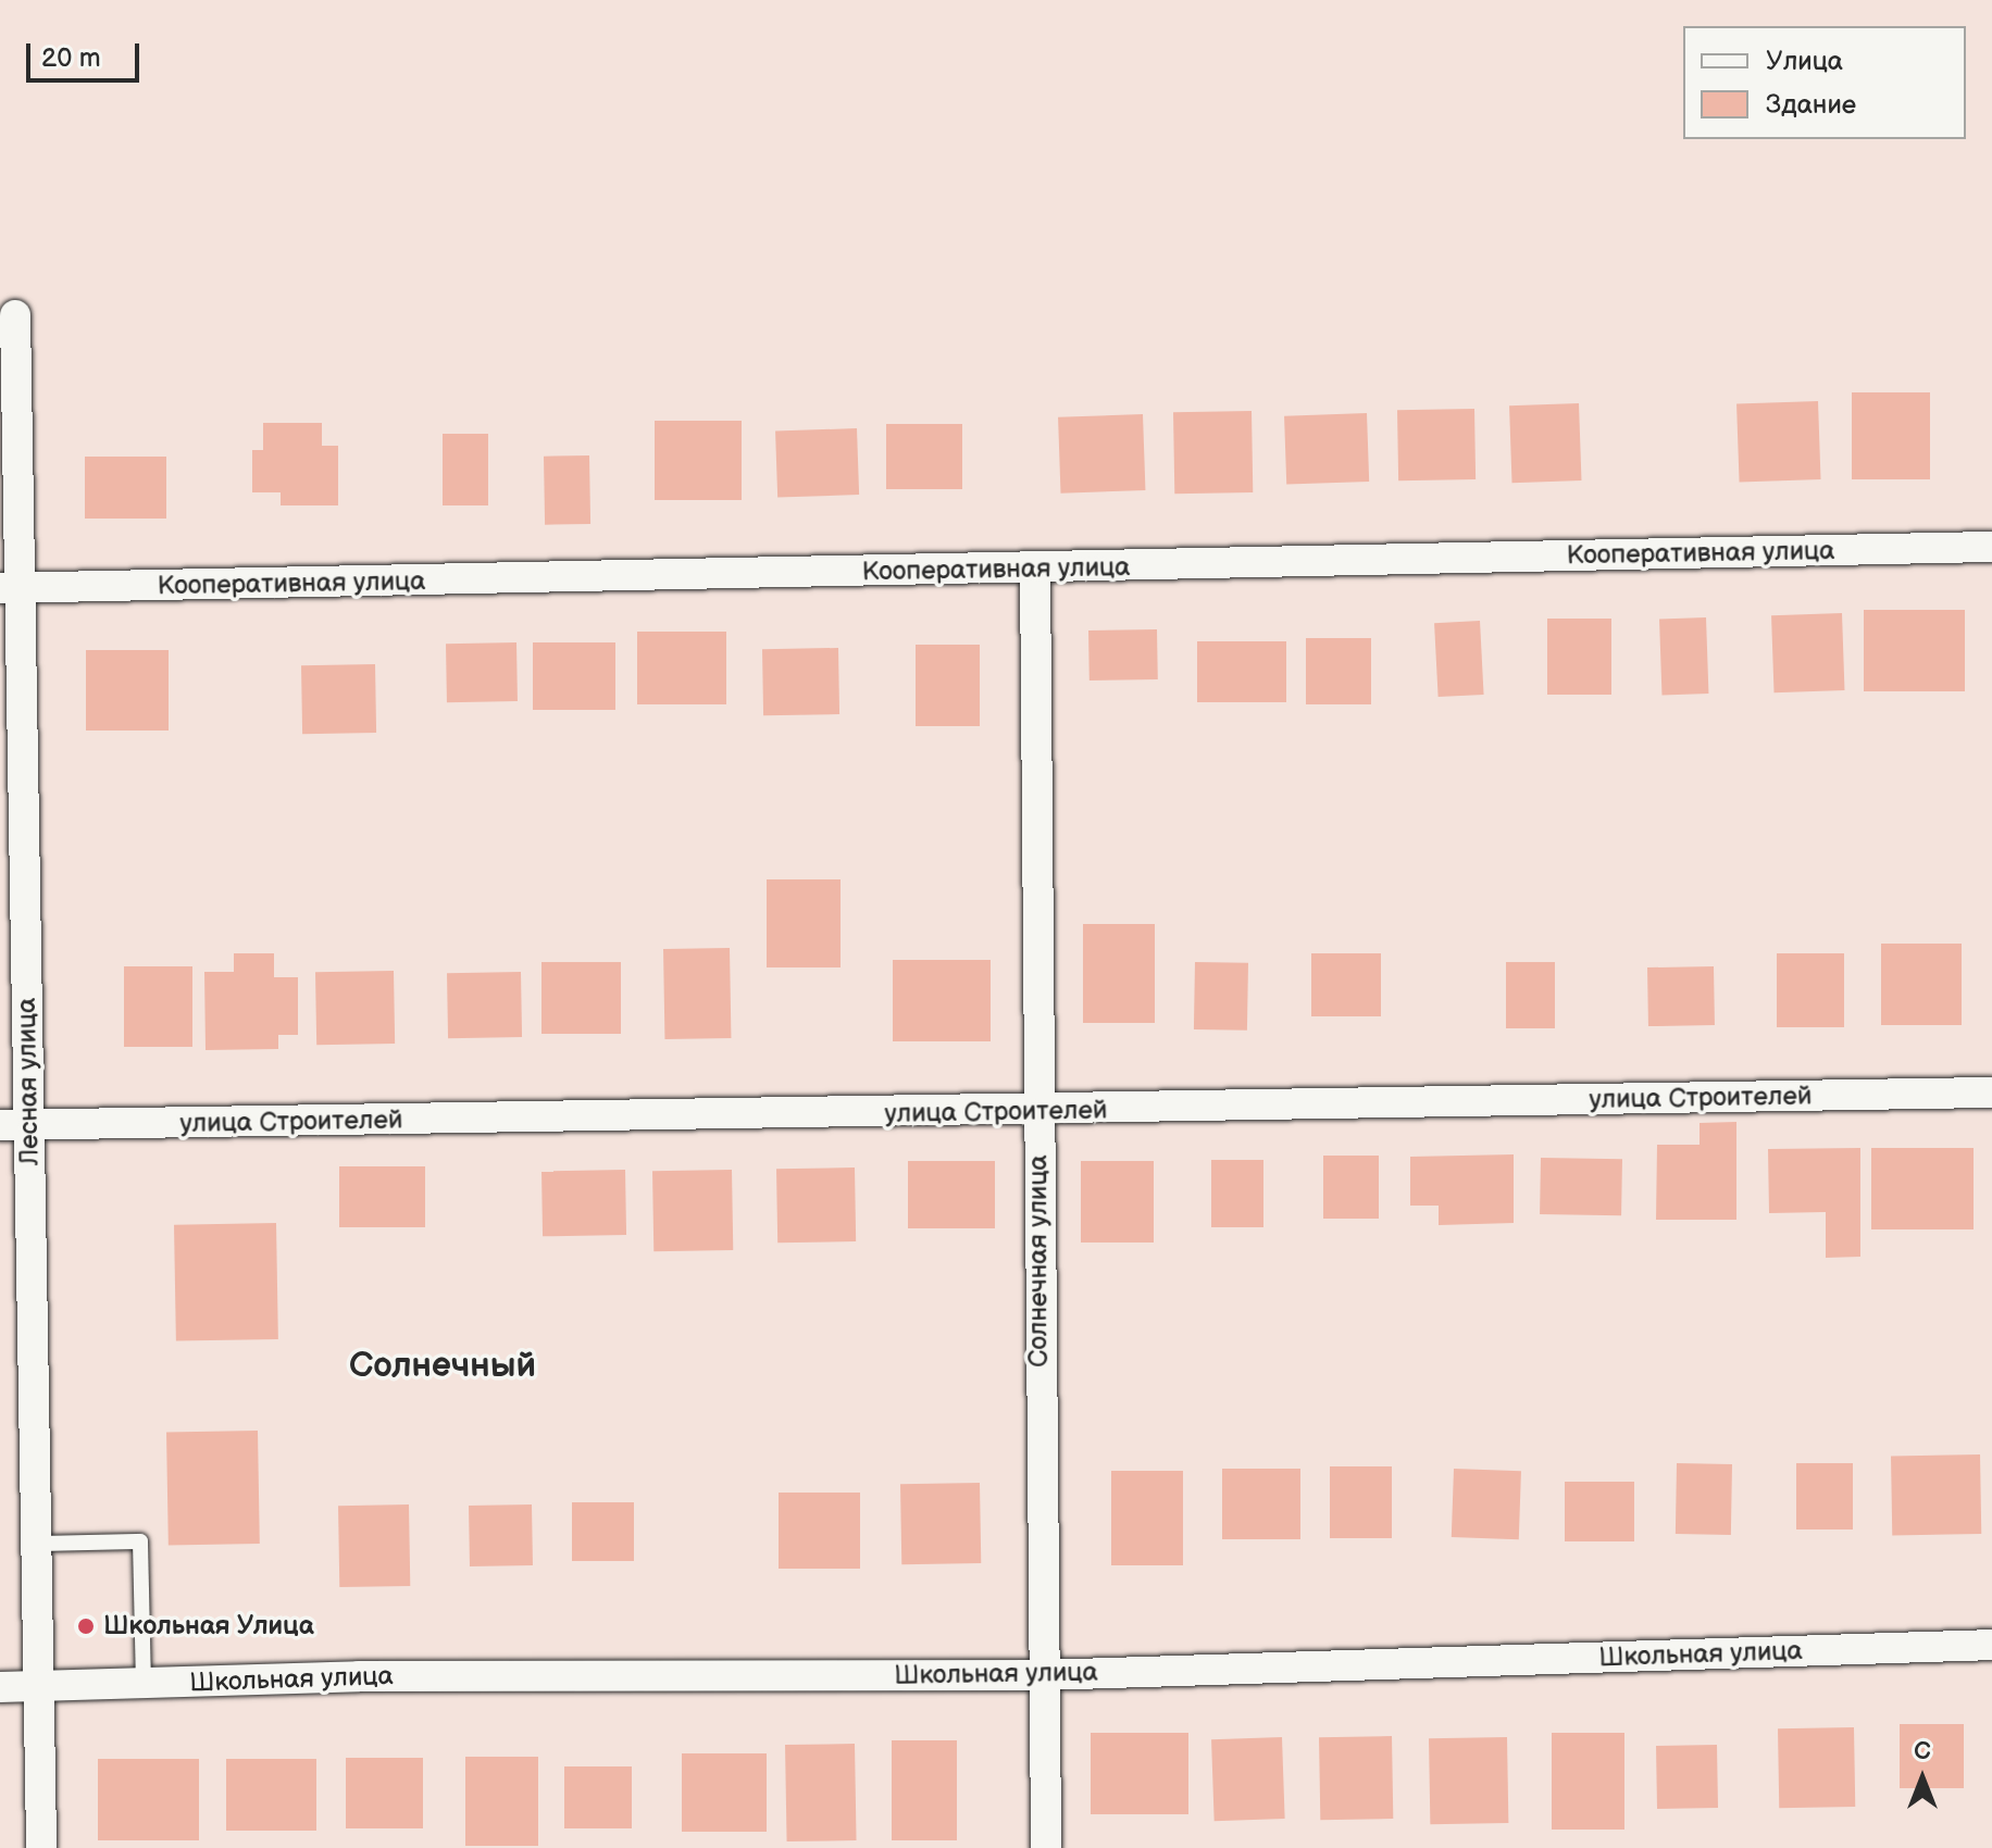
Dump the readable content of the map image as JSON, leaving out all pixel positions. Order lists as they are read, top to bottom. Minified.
{"streets":{"street":["Кооперативная улица","Лесная улица","улица Строителей","Солнечная улица","Школьная улица"]},"crossings":[["Кооперативная улица","Лесная улица"],["Кооперативная улица","Солнечная улица"],["Лесная улица","улица Строителей"],["Лесная улица","Школьная улица"],["улица Строителей","Солнечная улица"],["Солнечная улица","Школьная улица"]],"districts":["Солнечный"],"places":["Школьная Улица"],"legend":["Улица","Здание"],"scale_bar":"20 m","north":"top"}
